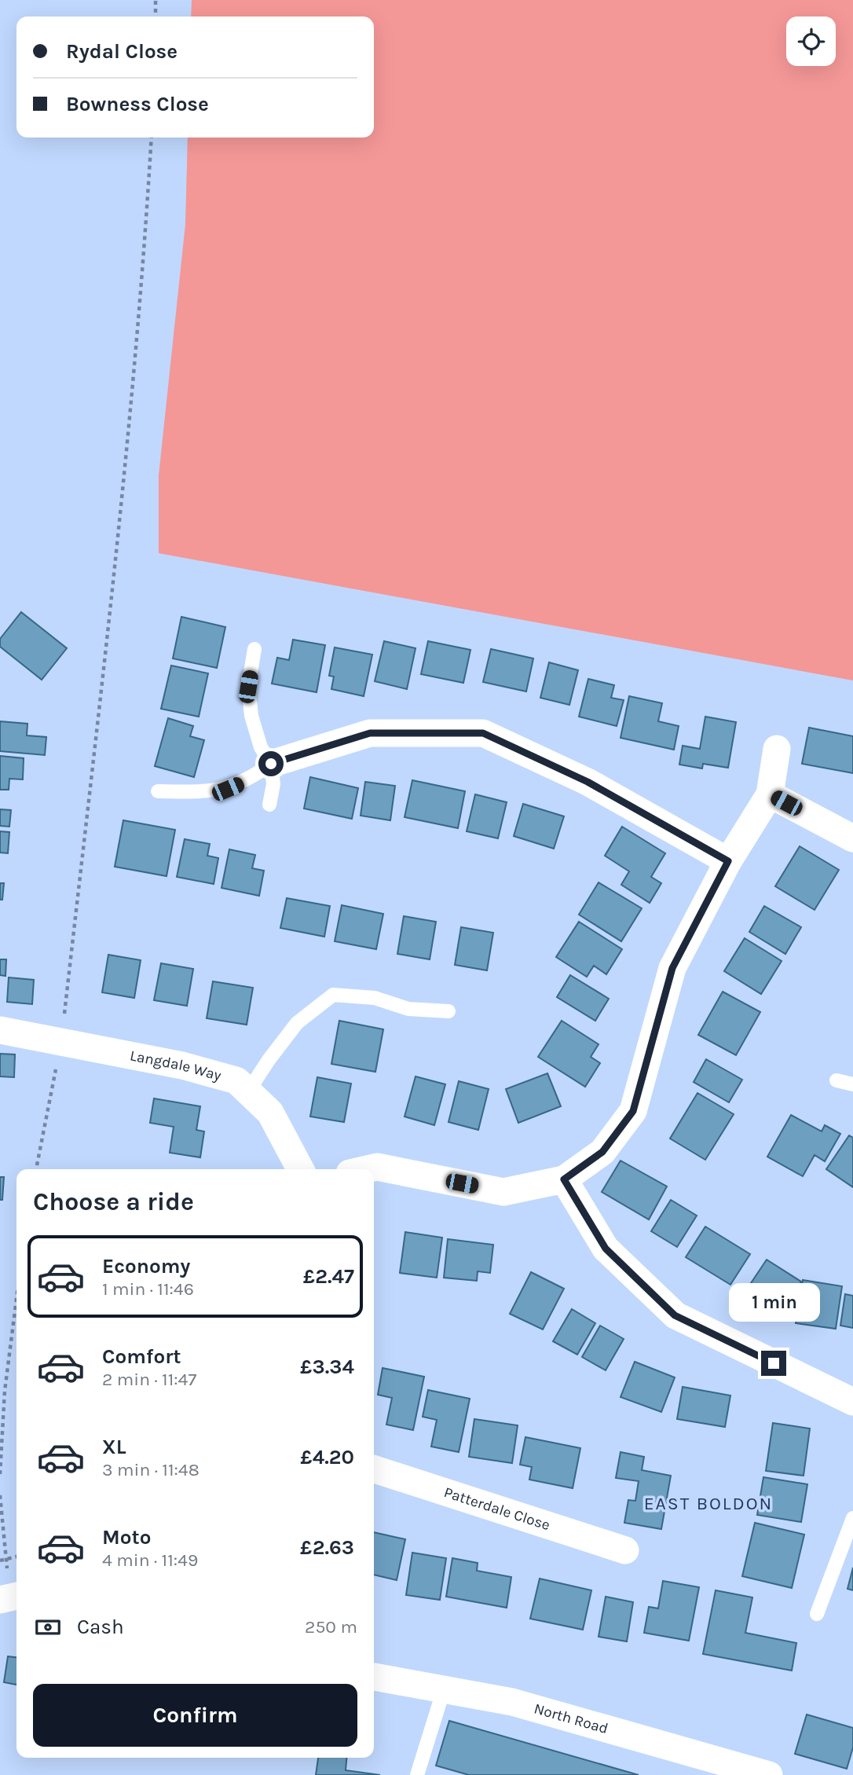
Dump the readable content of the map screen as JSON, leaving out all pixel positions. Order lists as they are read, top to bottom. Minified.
{"streets":{"street":["Langdale Way","Patterdale Close","North Road"]},"districts":["EAST BOLDON"],"page":{"banner":["Rydal Close","Bowness Close"],"heading":"Choose a ride","list":[{"name":"Economy","note":"1 min · 11:46","value":"£2.47"},{"name":"Comfort","note":"2 min · 11:47","value":"£3.34"},{"name":"XL","note":"3 min · 11:48","value":"£4.20"},{"name":"Moto","note":"4 min · 11:49","value":"£2.63"}],"bubble":"1 min","pay":["Cash","250 m"],"buttons":"Confirm"}}
